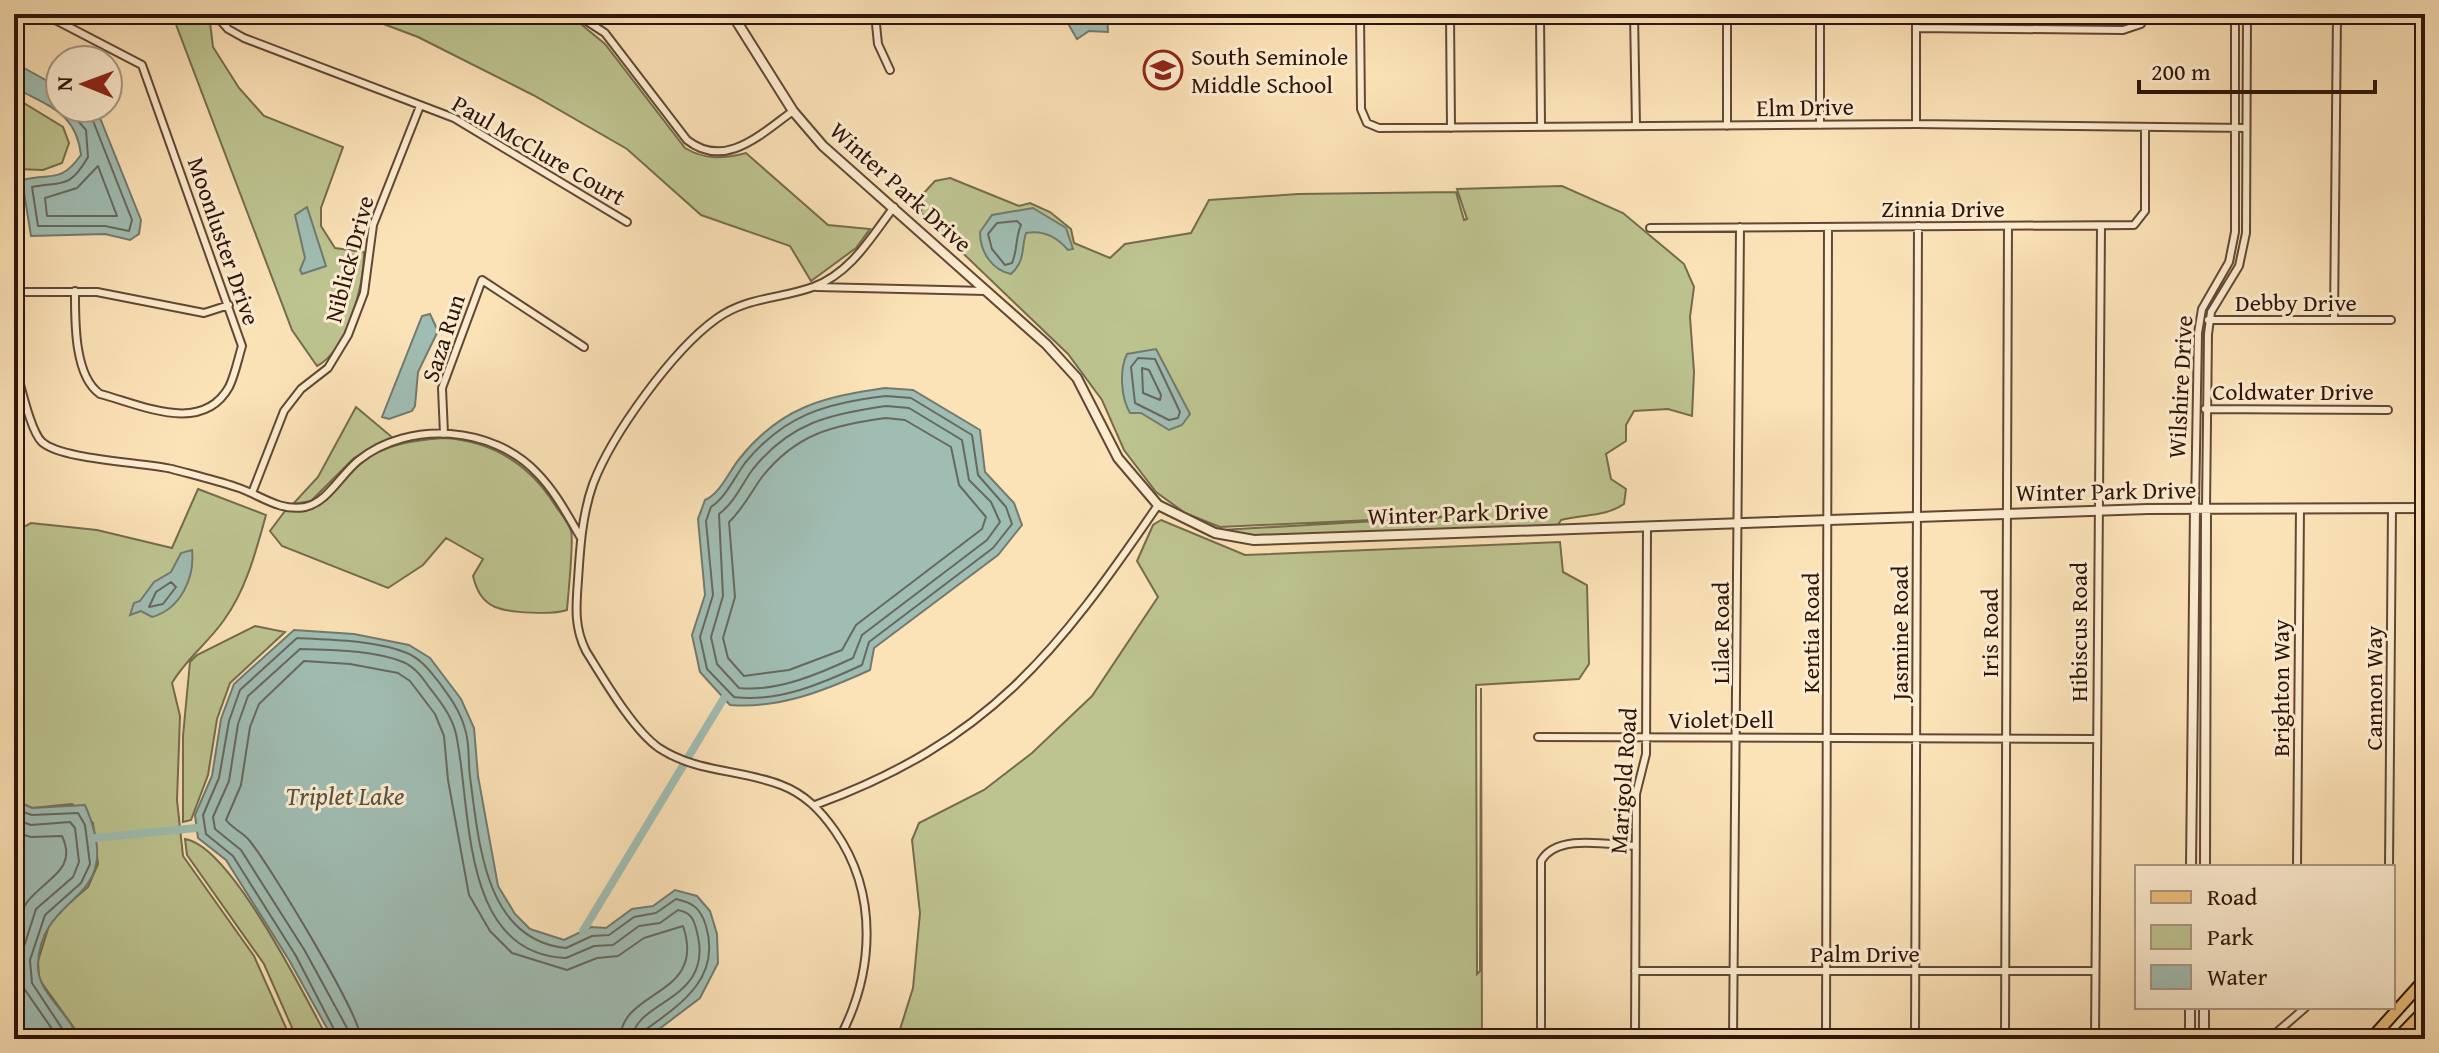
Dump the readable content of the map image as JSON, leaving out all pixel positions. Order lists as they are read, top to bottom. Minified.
{"streets":{"street":["Elm Drive","Paul McClure Court","Winter Park Drive","Zinnia Drive","Moonluster Drive","Niblick Drive","Debby Drive","Saza Run","Wilshire Drive","Coldwater Drive","Hibiscus Road","Lilac Road","Kentia Road","Jasmine Road","Iris Road","Brighton Way","Cannon Way","Violet Dell","Marigold Road","Palm Drive"]},"crossings":[["Elm Drive","Zinnia Drive"],["Elm Drive","Wilshire Drive"],["Paul McClure Court","Niblick Drive"],["Winter Park Drive","Wilshire Drive"],["Winter Park Drive","Hibiscus Road"],["Winter Park Drive","Lilac Road"],["Winter Park Drive","Kentia Road"],["Winter Park Drive","Jasmine Road"],["Winter Park Drive","Iris Road"],["Winter Park Drive","Brighton Way"],["Winter Park Drive","Cannon Way"],["Winter Park Drive","Marigold Road"],["Zinnia Drive","Hibiscus Road"],["Zinnia Drive","Lilac Road"],["Zinnia Drive","Kentia Road"],["Zinnia Drive","Jasmine Road"],["Zinnia Drive","Iris Road"],["Debby Drive","Wilshire Drive"],["Wilshire Drive","Coldwater Drive"],["Hibiscus Road","Violet Dell"],["Hibiscus Road","Palm Drive"],["Lilac Road","Violet Dell"],["Lilac Road","Palm Drive"],["Kentia Road","Violet Dell"],["Kentia Road","Palm Drive"],["Jasmine Road","Violet Dell"],["Jasmine Road","Palm Drive"],["Iris Road","Violet Dell"],["Iris Road","Palm Drive"],["Violet Dell","Marigold Road"],["Marigold Road","Palm Drive"]],"water":["Triplet Lake"],"places":{"school or university":["South Seminole Middle School"]},"legend":["Road","Park","Water"],"scale_bar":"200 m","north":"left"}
